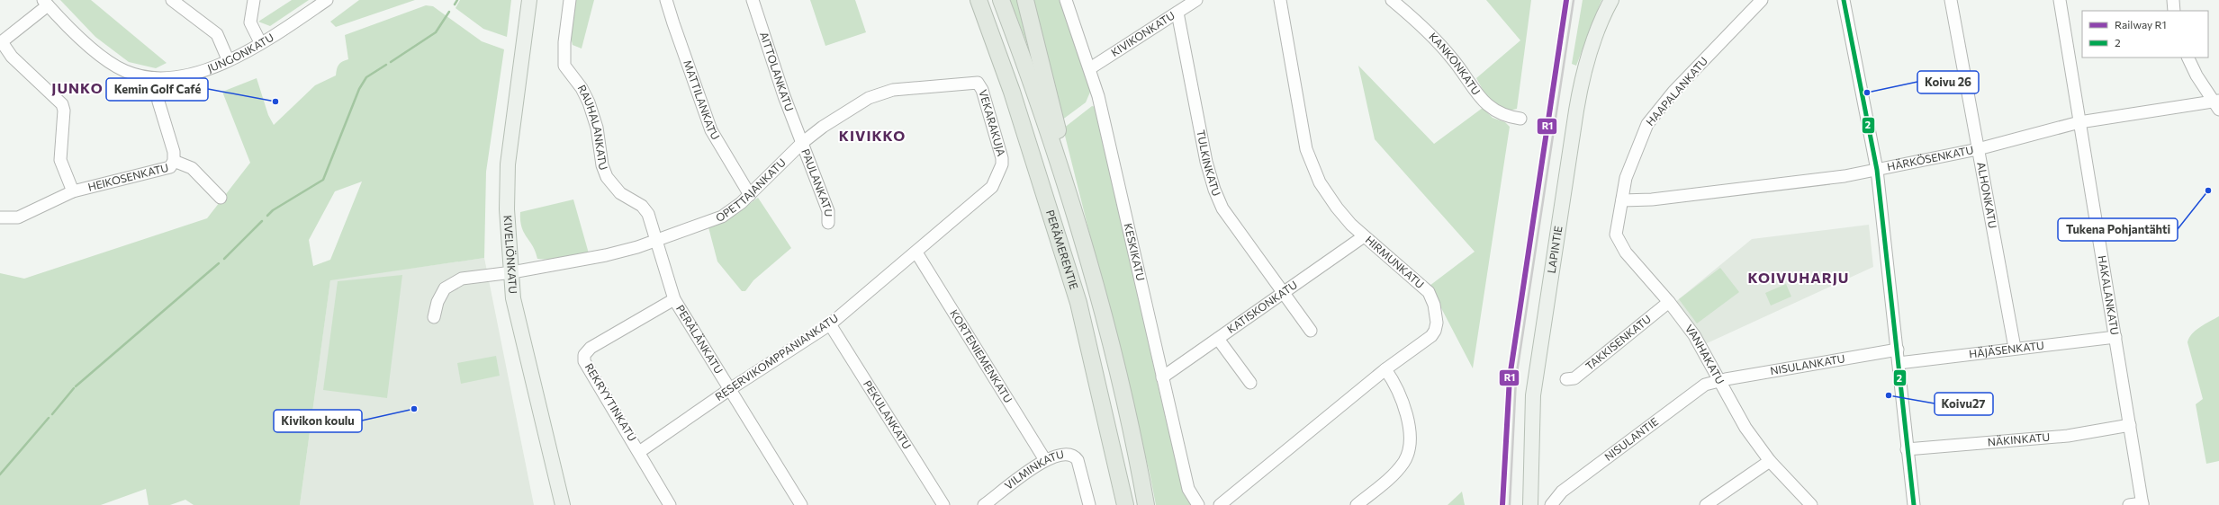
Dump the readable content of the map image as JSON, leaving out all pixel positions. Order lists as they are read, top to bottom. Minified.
{"streets":{"highway":["PERÄMERENTIE"],"main road":["LAPINTIE","KIVELIÖNKATU"],"street":["KIVIKONKATU","JUNGONKATU","KANKONKATU","AITTOLANKATU","HAAPALANKATU","MATTILANKATU","VEKARAKUJA","RAUHALANKATU","HÄRKÖSENKATU","TULKINKATU","HEIKOSENKATU","PAULANKATU","OPETTAJANKATU","ALHONKATU","KESKIKATU","HIRMUNKATU","HAKALANKATU","KATISKONKATU","PERÄLÄNKATU","TAKKISENKATU","HÄJÄSENKATU","KORTENIEMENKATU","VANHAKATU","RESERVIKOMPPANIANKATU","NISULANKATU","REKRYYTINKATU","PEKULANKATU","NISULANTIE","NÄKINKATU","VILMINKATU"]},"crossings":[["KIVIKONKATU","TULKINKATU"],["KIVIKONKATU","KESKIKATU"],["JUNGONKATU","HEIKOSENKATU"],["AITTOLANKATU","PAULANKATU"],["AITTOLANKATU","OPETTAJANKATU"],["HAAPALANKATU","HÄRKÖSENKATU"],["HAAPALANKATU","VANHAKATU"],["MATTILANKATU","OPETTAJANKATU"],["VEKARAKUJA","OPETTAJANKATU"],["VEKARAKUJA","RESERVIKOMPPANIANKATU"],["RAUHALANKATU","OPETTAJANKATU"],["RAUHALANKATU","PERÄLÄNKATU"],["HÄRKÖSENKATU","ALHONKATU"],["HÄRKÖSENKATU","HAKALANKATU"],["HÄRKÖSENKATU","VANHAKATU"],["TULKINKATU","KATISKONKATU"],["PAULANKATU","OPETTAJANKATU"],["OPETTAJANKATU","KIVELIÖNKATU"],["OPETTAJANKATU","PERÄLÄNKATU"],["ALHONKATU","HÄJÄSENKATU"],["KESKIKATU","KATISKONKATU"],["HIRMUNKATU","KATISKONKATU"],["HAKALANKATU","HÄJÄSENKATU"],["HAKALANKATU","NÄKINKATU"],["PERÄLÄNKATU","RESERVIKOMPPANIANKATU"],["PERÄLÄNKATU","REKRYYTINKATU"],["TAKKISENKATU","VANHAKATU"],["KORTENIEMENKATU","RESERVIKOMPPANIANKATU"],["KORTENIEMENKATU","VILMINKATU"],["VANHAKATU","NISULANKATU"],["VANHAKATU","NISULANTIE"],["RESERVIKOMPPANIANKATU","REKRYYTINKATU"],["RESERVIKOMPPANIANKATU","PEKULANKATU"],["NISULANKATU","NISULANTIE"]],"districts":["JUNKO","KIVIKKO","KOIVUHARJU"],"places":["Koivu 26","Kemin Golf Café","Tukena Pohjantähti","Koivu27","Kivikon koulu"],"lines":["rail line R1","transit line 2"],"legend":["Railway R1","2"]}
